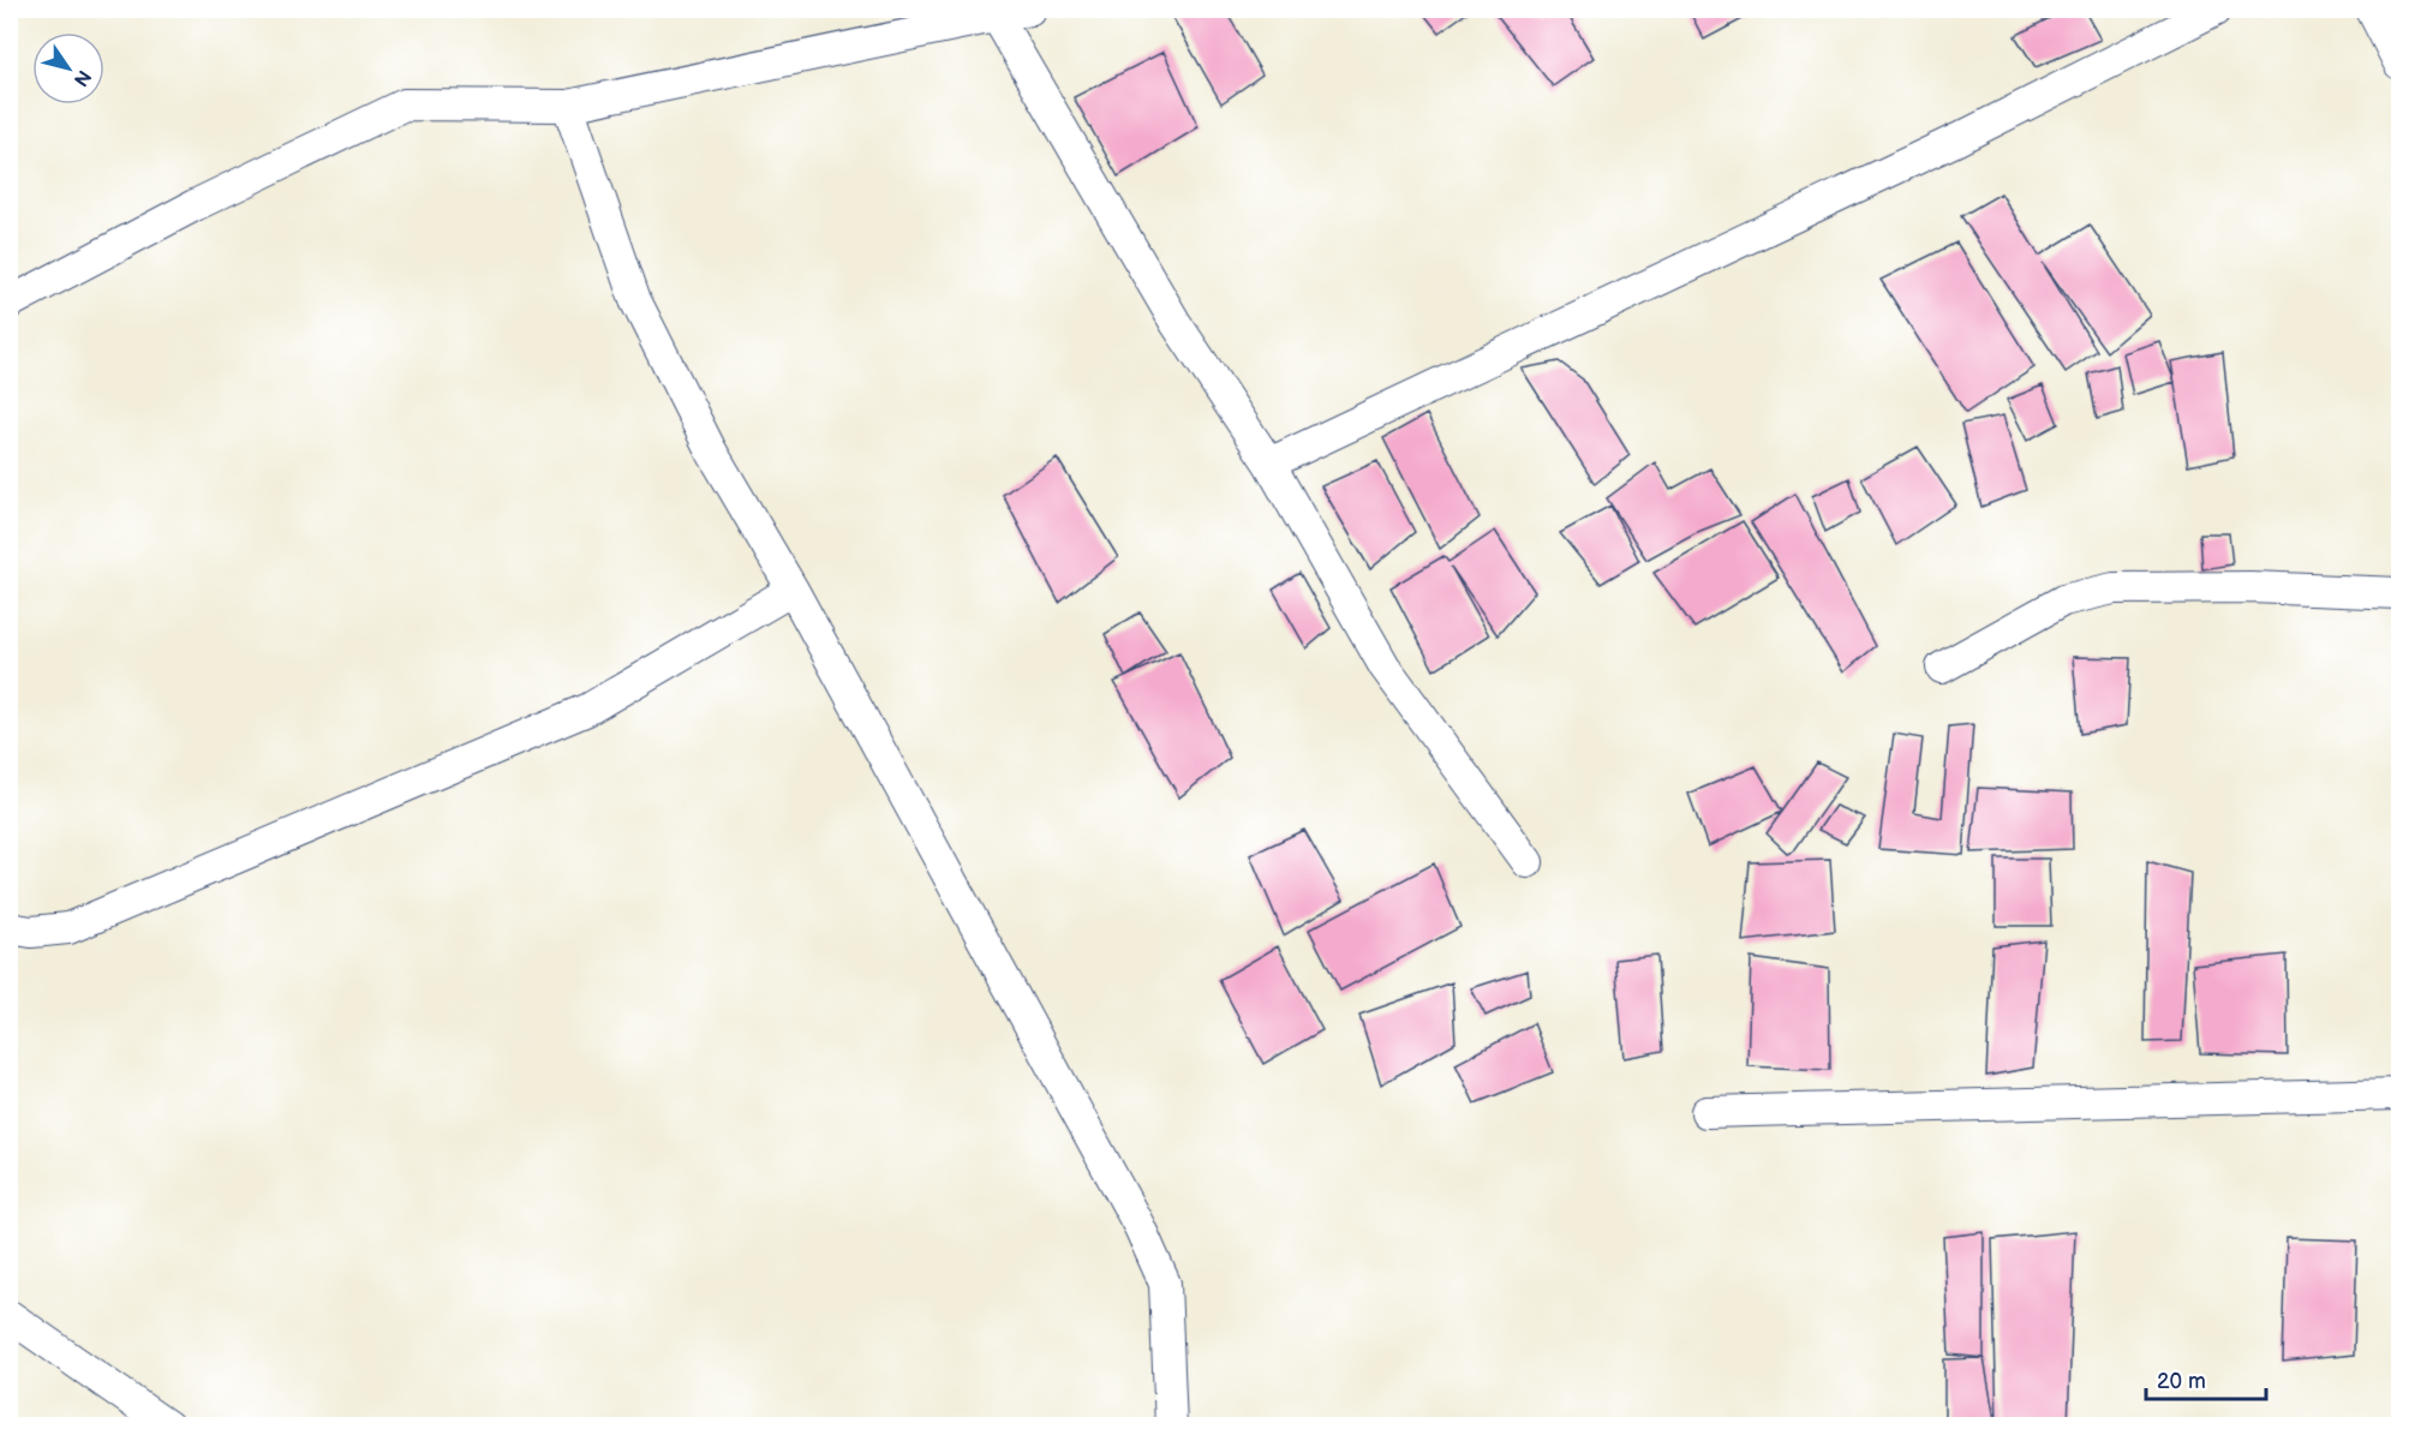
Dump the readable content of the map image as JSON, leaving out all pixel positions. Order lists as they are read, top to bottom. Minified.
{"scale_bar":"20 m","north":"bottom right"}
